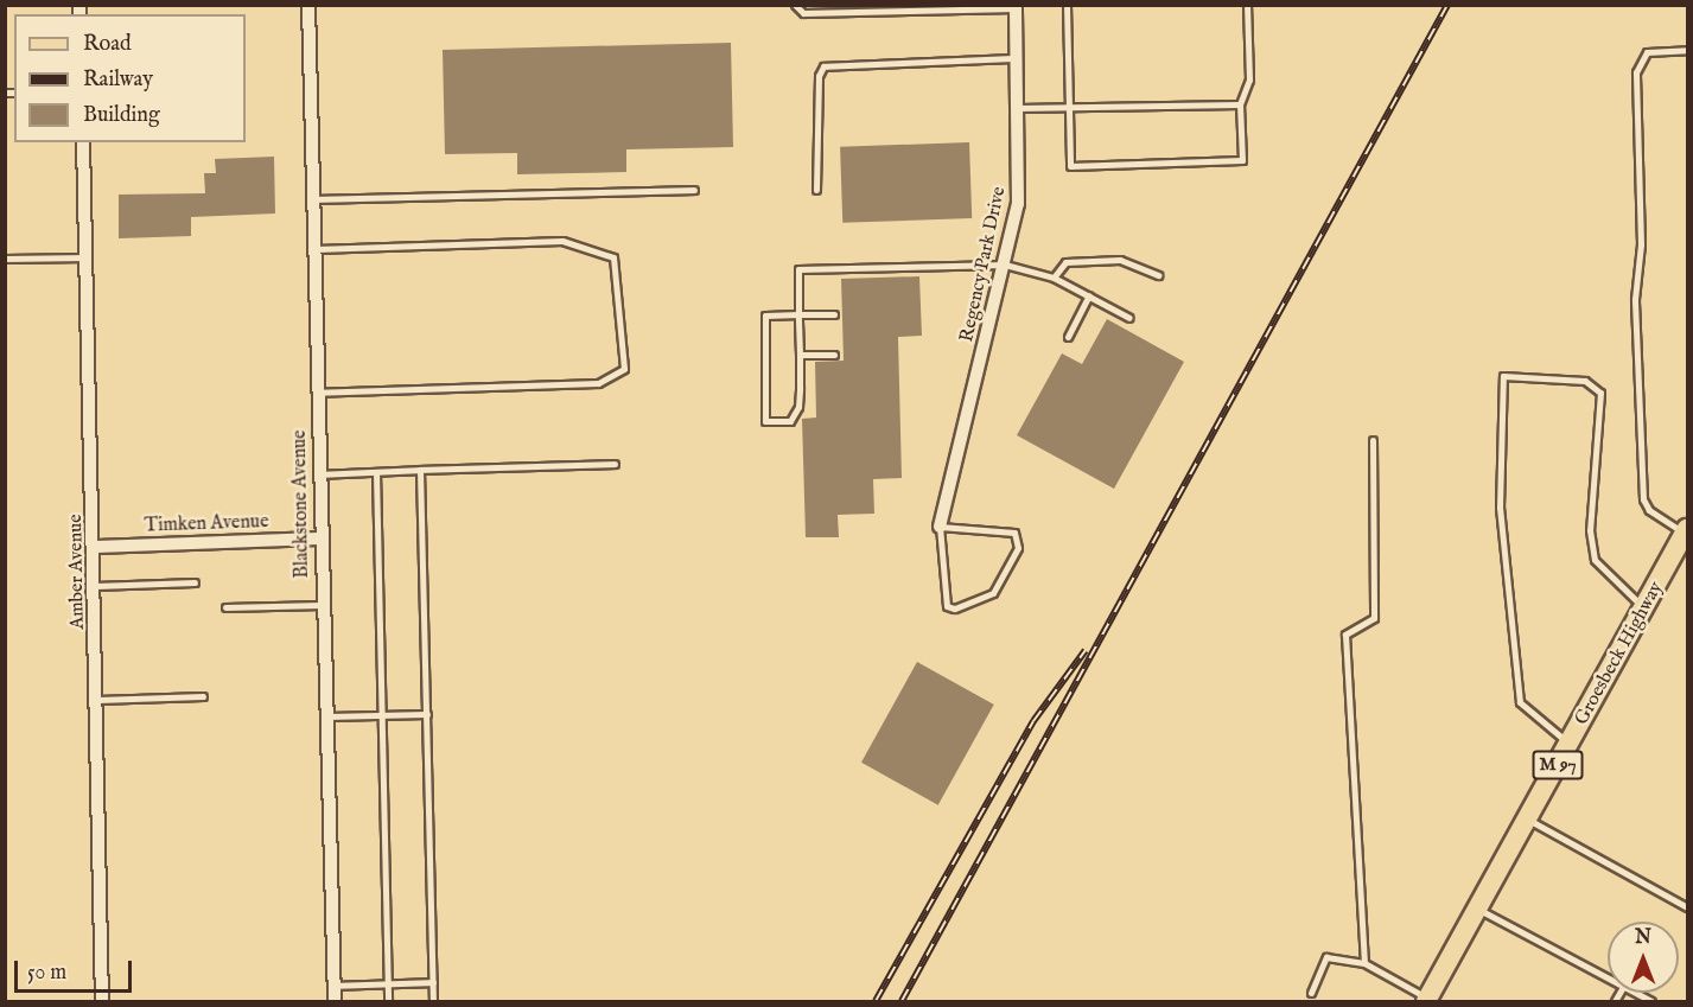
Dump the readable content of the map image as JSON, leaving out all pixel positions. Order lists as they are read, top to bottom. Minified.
{"streets":{"main road":["Groesbeck Highway","M 97"],"street":["Regency Park Drive","Blackstone Avenue","Timken Avenue","Amber Avenue"]},"crossings":[["Blackstone Avenue","Timken Avenue"],["Timken Avenue","Amber Avenue"]],"legend":["Road","Railway","Building"],"scale_bar":"50 m","north":"top"}
